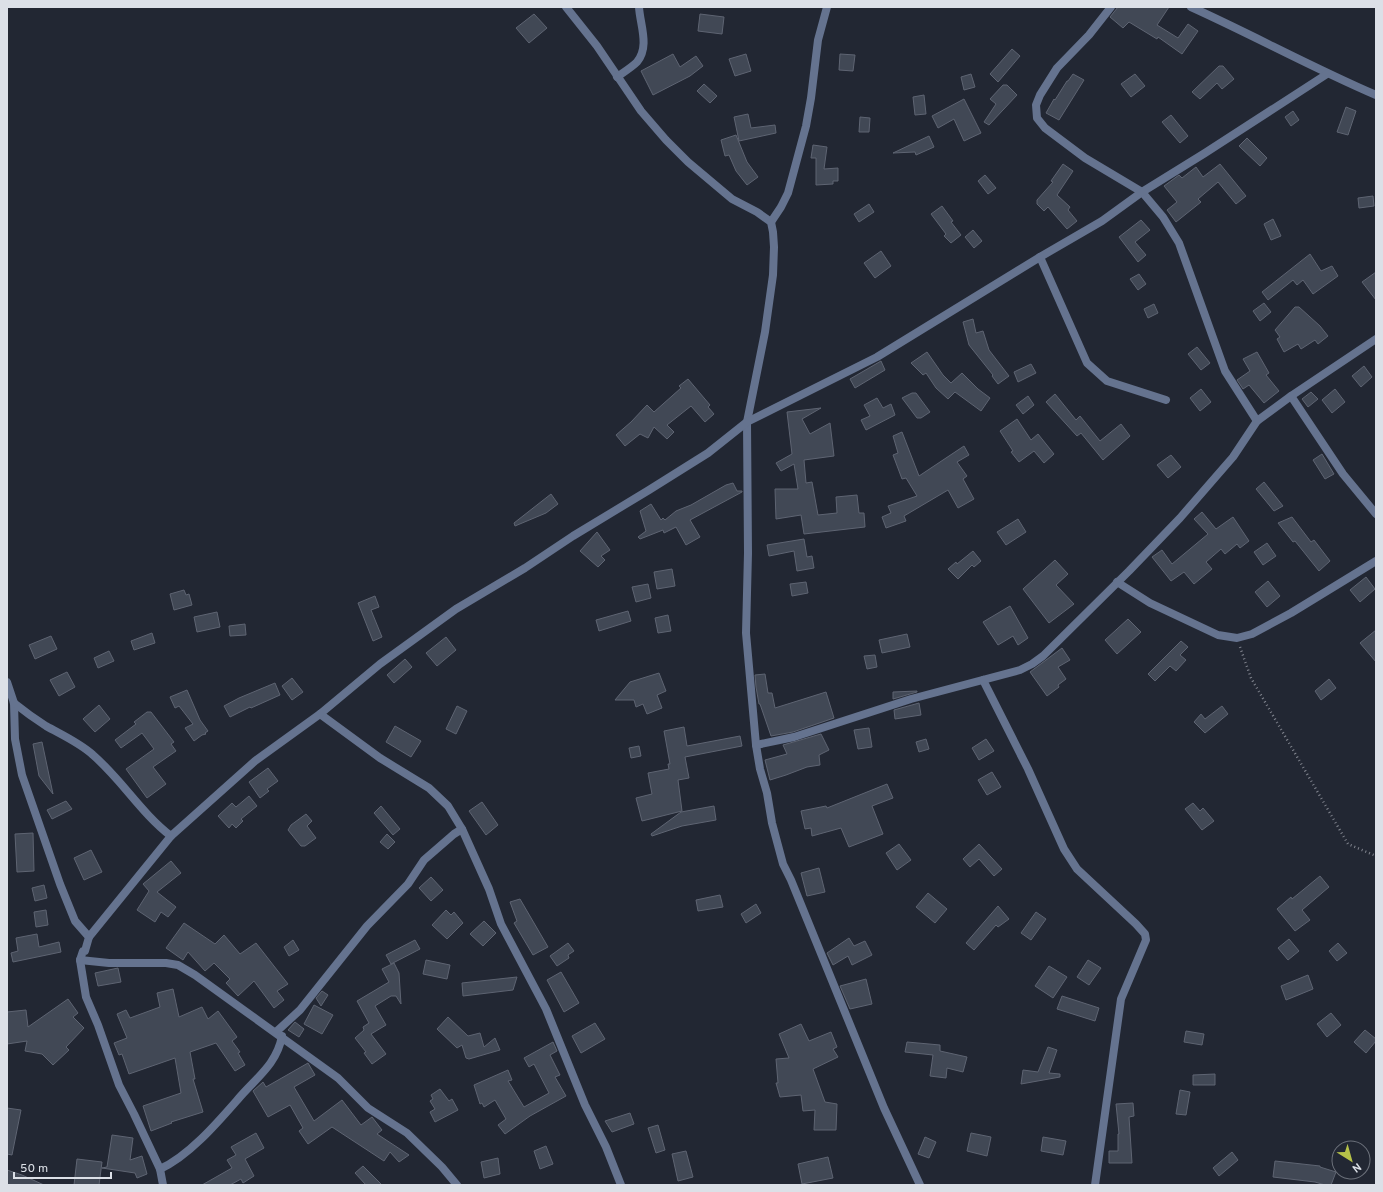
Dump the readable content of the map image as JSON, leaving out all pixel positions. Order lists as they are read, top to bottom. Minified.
{"scale_bar":"50 m","north":"bottom right"}
